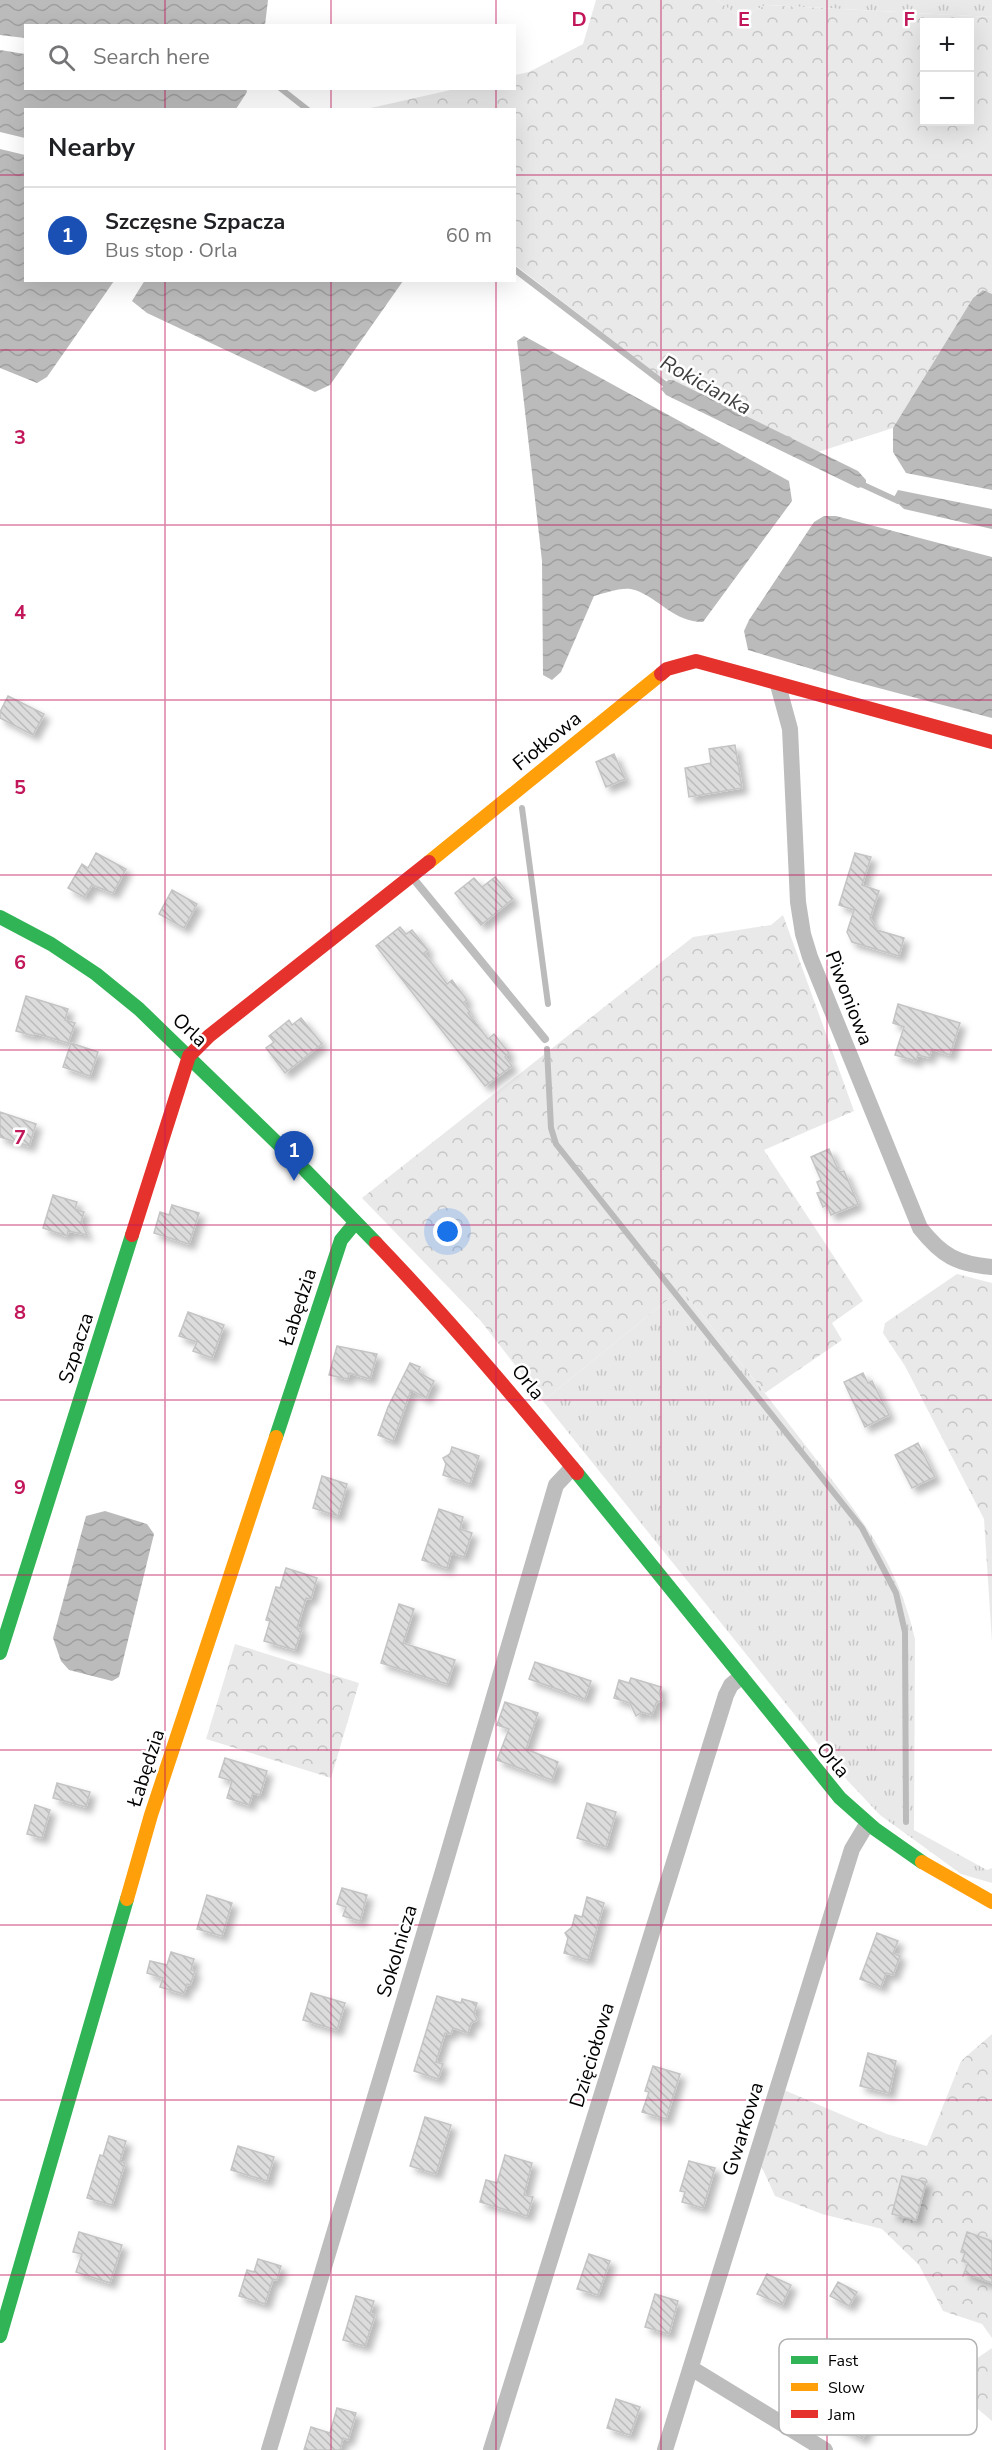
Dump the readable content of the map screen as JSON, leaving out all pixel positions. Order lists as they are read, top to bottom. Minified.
{"streets":{"street":["Fiołkowa","Piwoniowa","Orla","Łabędzia","Szpacza","Sokolnicza","Dzięciołowa","Gwarkowa"]},"crossings":[["Fiołkowa","Piwoniowa"],["Fiołkowa","Orla"],["Fiołkowa","Szpacza"],["Orla","Łabędzia"],["Orla","Szpacza"],["Orla","Sokolnicza"],["Orla","Dzięciołowa"],["Orla","Gwarkowa"]],"water":["Rokicianka"],"legend":["Fast","Slow","Jam"],"page":{"map_buttons":["+","−"],"search":"Search here","heading":"Nearby","list":[{"mark":"1","name":"Szczęsne Szpacza","note":"Bus stop · Orla","value":"60 m"}],"pins":"1"},"grid":{"columns":["D","E","F"],"rows":["3","4","5","6","7","8","9"]}}
